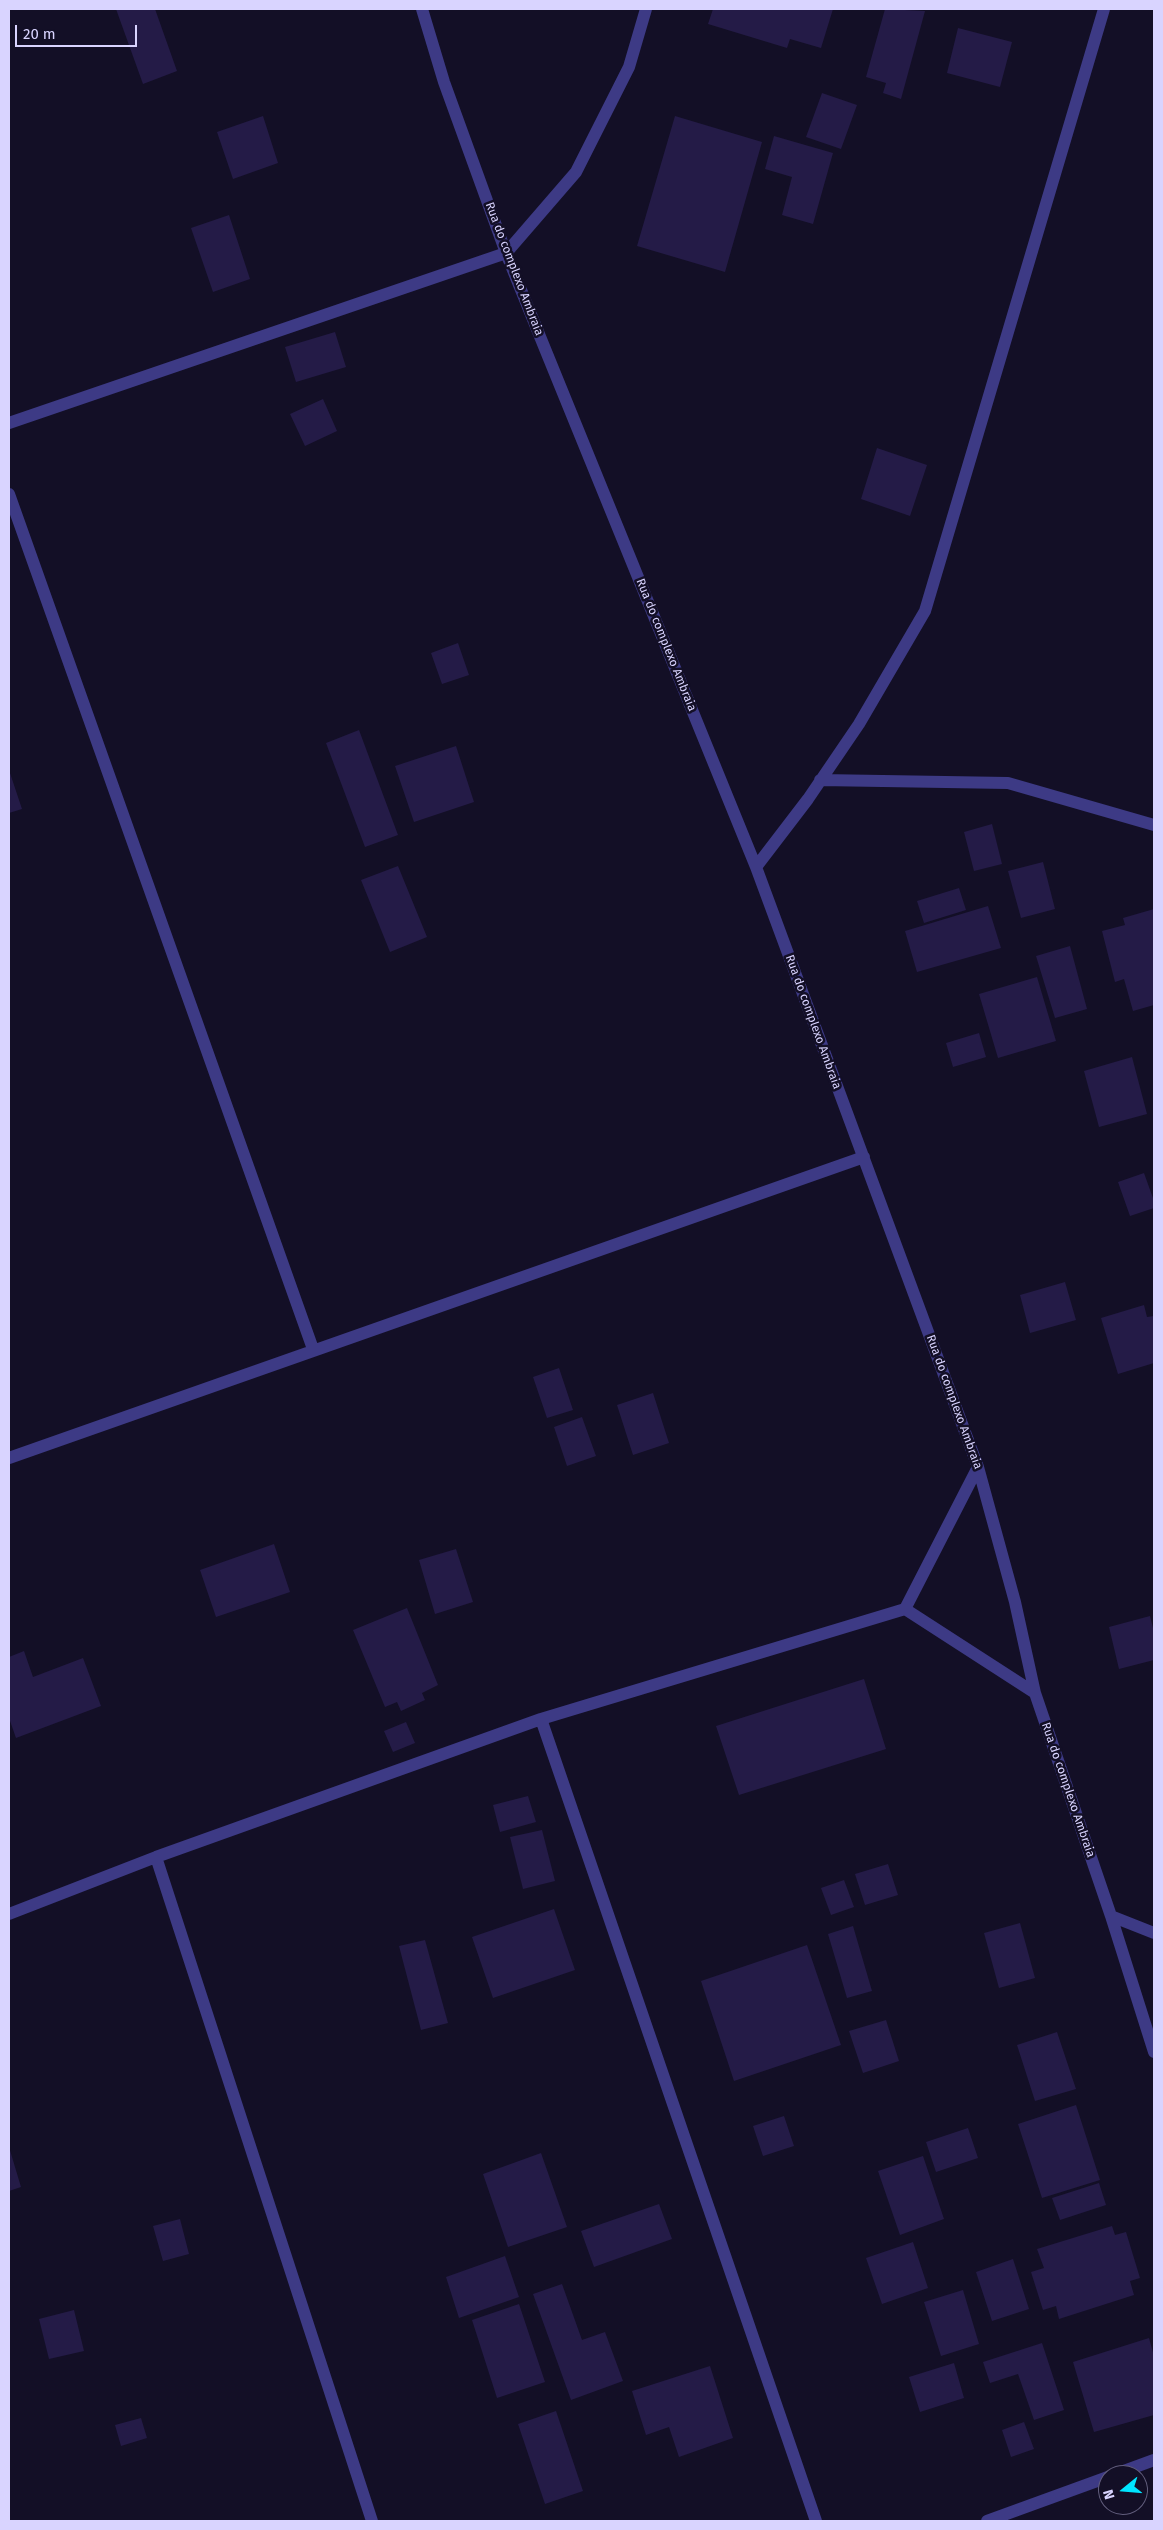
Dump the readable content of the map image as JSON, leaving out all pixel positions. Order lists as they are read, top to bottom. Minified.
{"streets":{"street":["Rua do complexo Ambraia"]},"scale_bar":"20 m","north":"left"}
